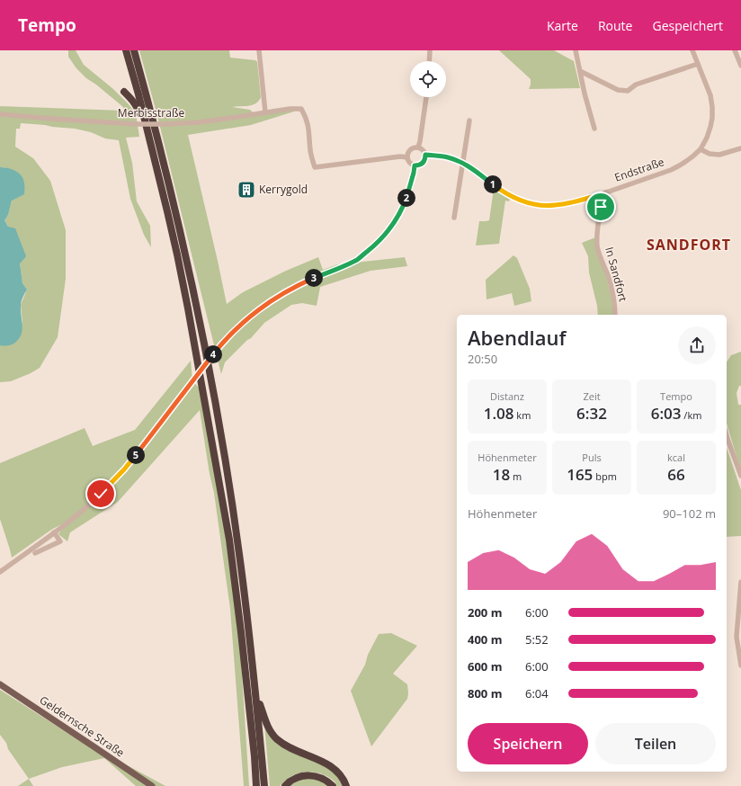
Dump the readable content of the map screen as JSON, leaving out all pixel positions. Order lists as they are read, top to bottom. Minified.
{"streets":{"main road":["Geldernsche Straße"],"street":["Merbisstraße","Endstraße","In Sandfort"]},"crossings":[["Merbisstraße","Endstraße"],["Endstraße","In Sandfort"]],"districts":["SANDFORT"],"places":{"building":["Kerrygold"]},"page":{"header":"Tempo","nav":["Karte","Route","Gespeichert"],"pins":["1","2","3","4","5"],"heading":["Abendlauf","20:50"],"stats":[["Distanz","1.08 km"],["Zeit","6:32"],["Tempo","6:03 /km"],["Höhenmeter","18 m"],["Puls","165 bpm"],["kcal","66"]],"chart":["Höhenmeter","90–102 m"],"list":[{"name":"200 m","note":"6:00"},{"name":"400 m","note":"5:52"},{"name":"600 m","note":"6:00"},{"name":"800 m","note":"6:04"}],"buttons":["Speichern","Teilen"]}}
